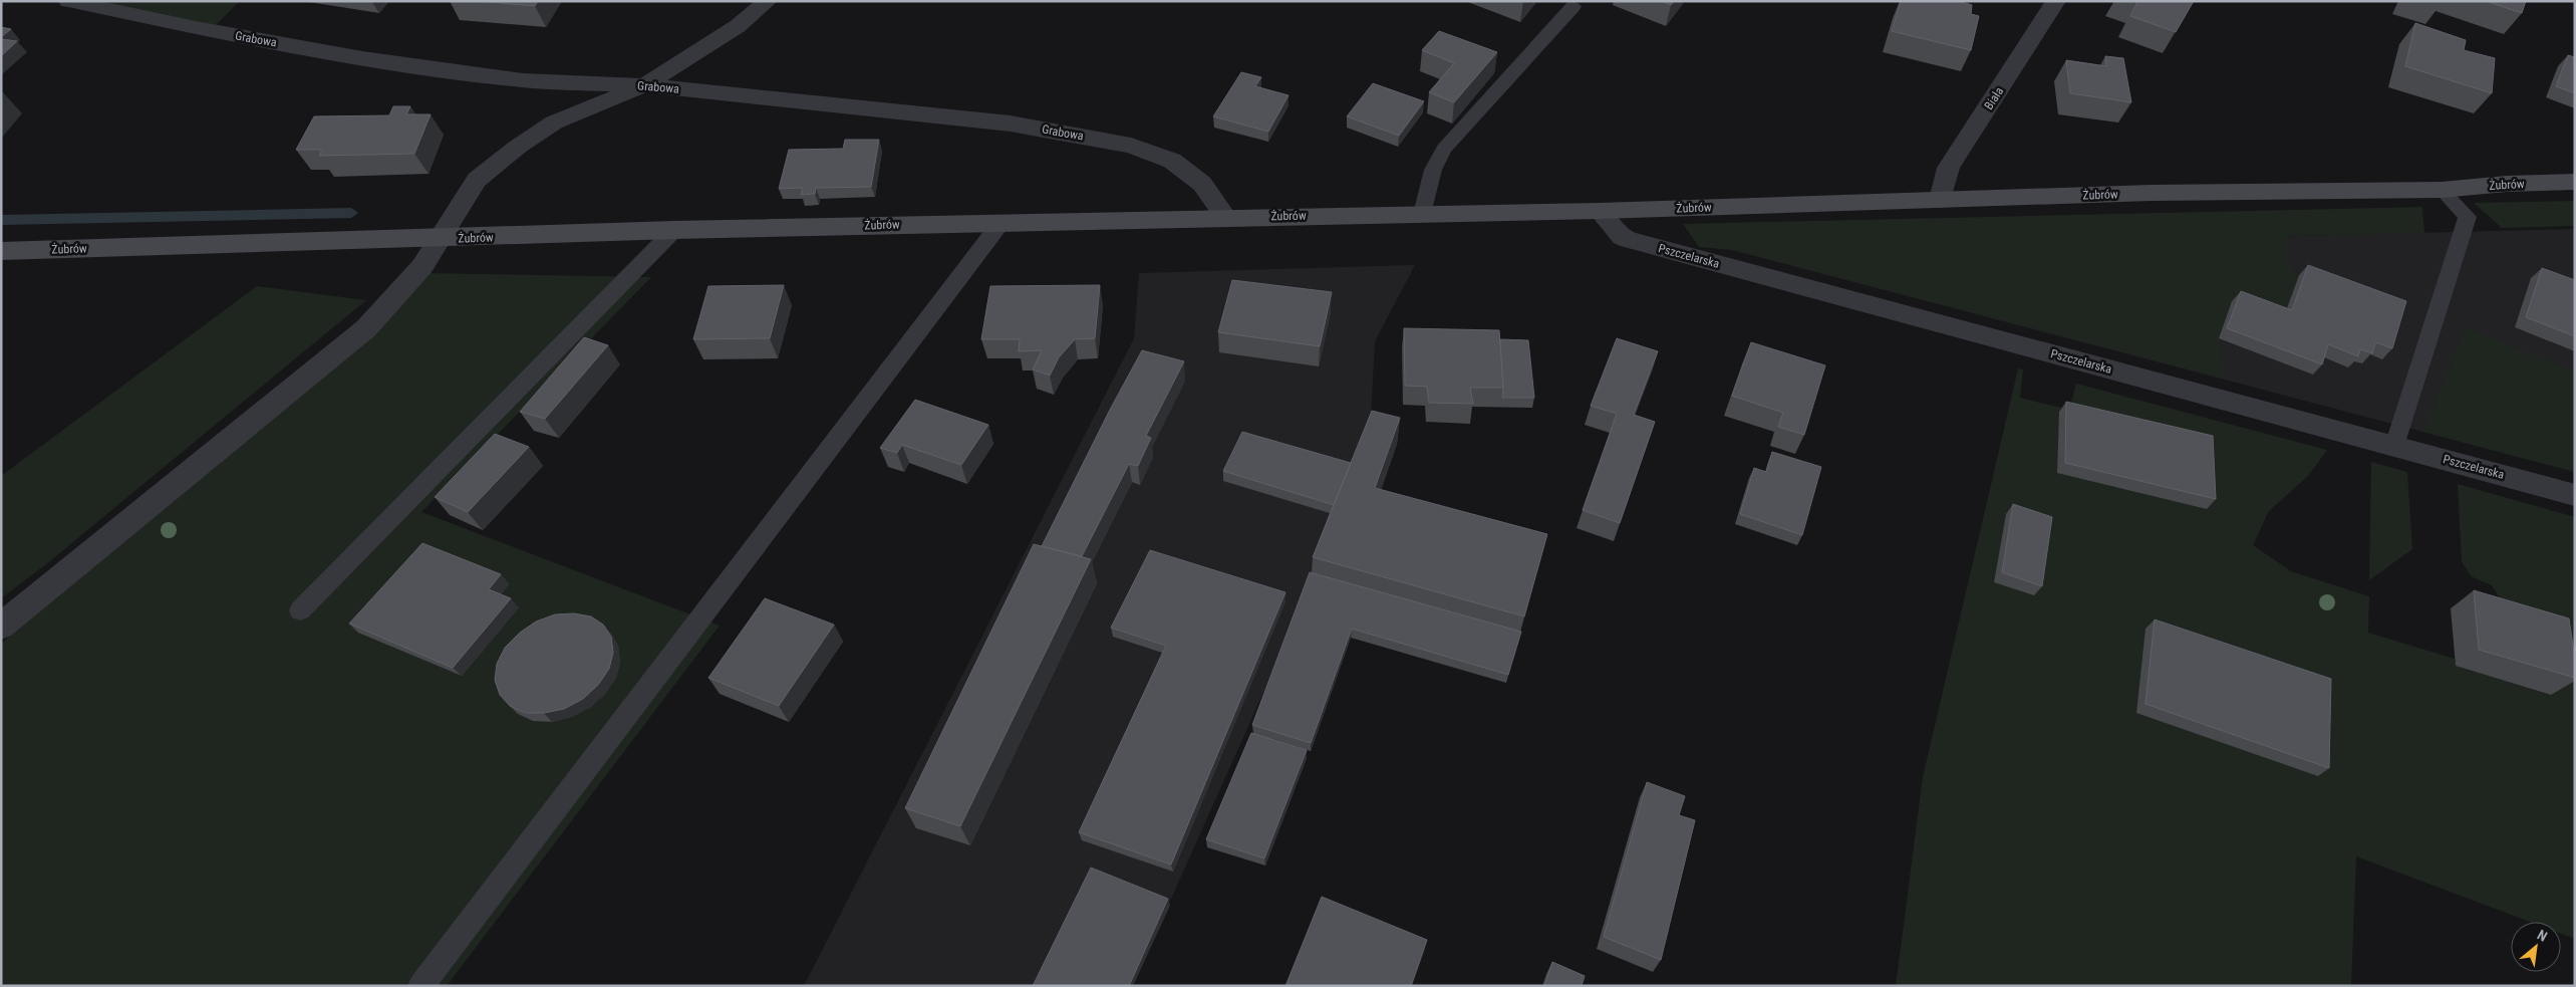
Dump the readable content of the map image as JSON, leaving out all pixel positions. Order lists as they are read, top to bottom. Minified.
{"streets":{"main road":["Żubrów"],"street":["Grabowa","Biała","Pszczelarska"]},"crossings":[["Grabowa","Żubrów"],["Biała","Żubrów"],["Żubrów","Pszczelarska"]],"north":"top right"}
